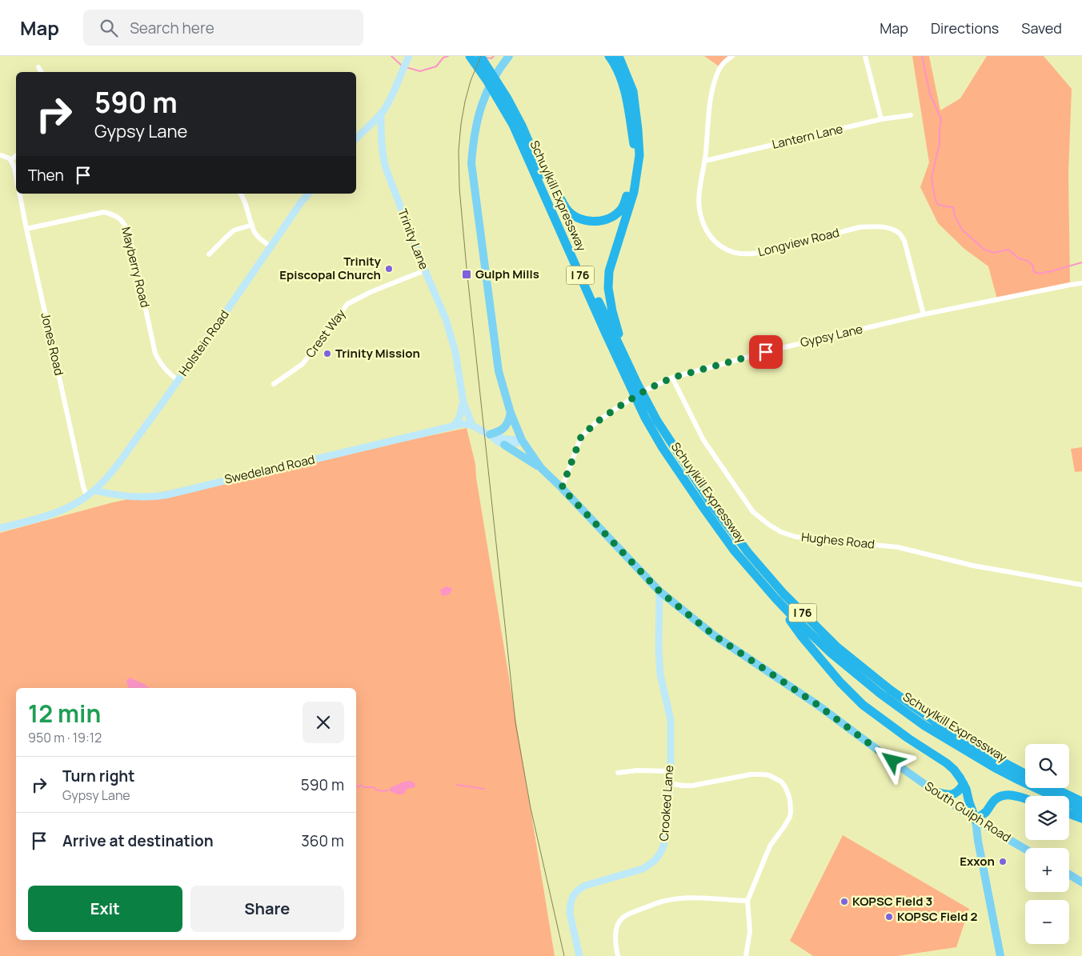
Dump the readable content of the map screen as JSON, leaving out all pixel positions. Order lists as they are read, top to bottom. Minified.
{"streets":{"highway":["Schuylkill Expressway","I 76"],"main road":["Trinity Lane","Holstein Road","Swedeland Road","Crooked Lane","South Gulph Road"],"street":["Lantern Lane","Longview Road","Mayberry Road","Crest Way","Gypsy Lane","Jones Road","Hughes Road"]},"crossings":[["Lantern Lane","Longview Road"],["Trinity Lane","Crest Way"],["Trinity Lane","Swedeland Road"],["Longview Road","Gypsy Lane"],["Mayberry Road","Holstein Road"],["Mayberry Road","Jones Road"],["Gypsy Lane","Hughes Road"],["Gypsy Lane","South Gulph Road"],["Holstein Road","Swedeland Road"],["Crooked Lane","South Gulph Road"]],"places":{"other":["Trinity Episcopal Church","Trinity Mission","Exxon","KOPSC Field 3","KOPSC Field 2"],"transit":["Gulph Mills"]},"page":{"header":"Map","search":"Search here","nav":["Map","Directions","Saved"],"turn":["590 m","Gypsy Lane"],"then":"Then","heading":["12 min","950 m · 19:12"],"map_buttons":["+","−"],"list":[{"name":"Turn right","note":"Gypsy Lane","value":"590 m"},{"name":"Arrive at destination","value":"360 m"}],"buttons":["Exit","Share"]}}
